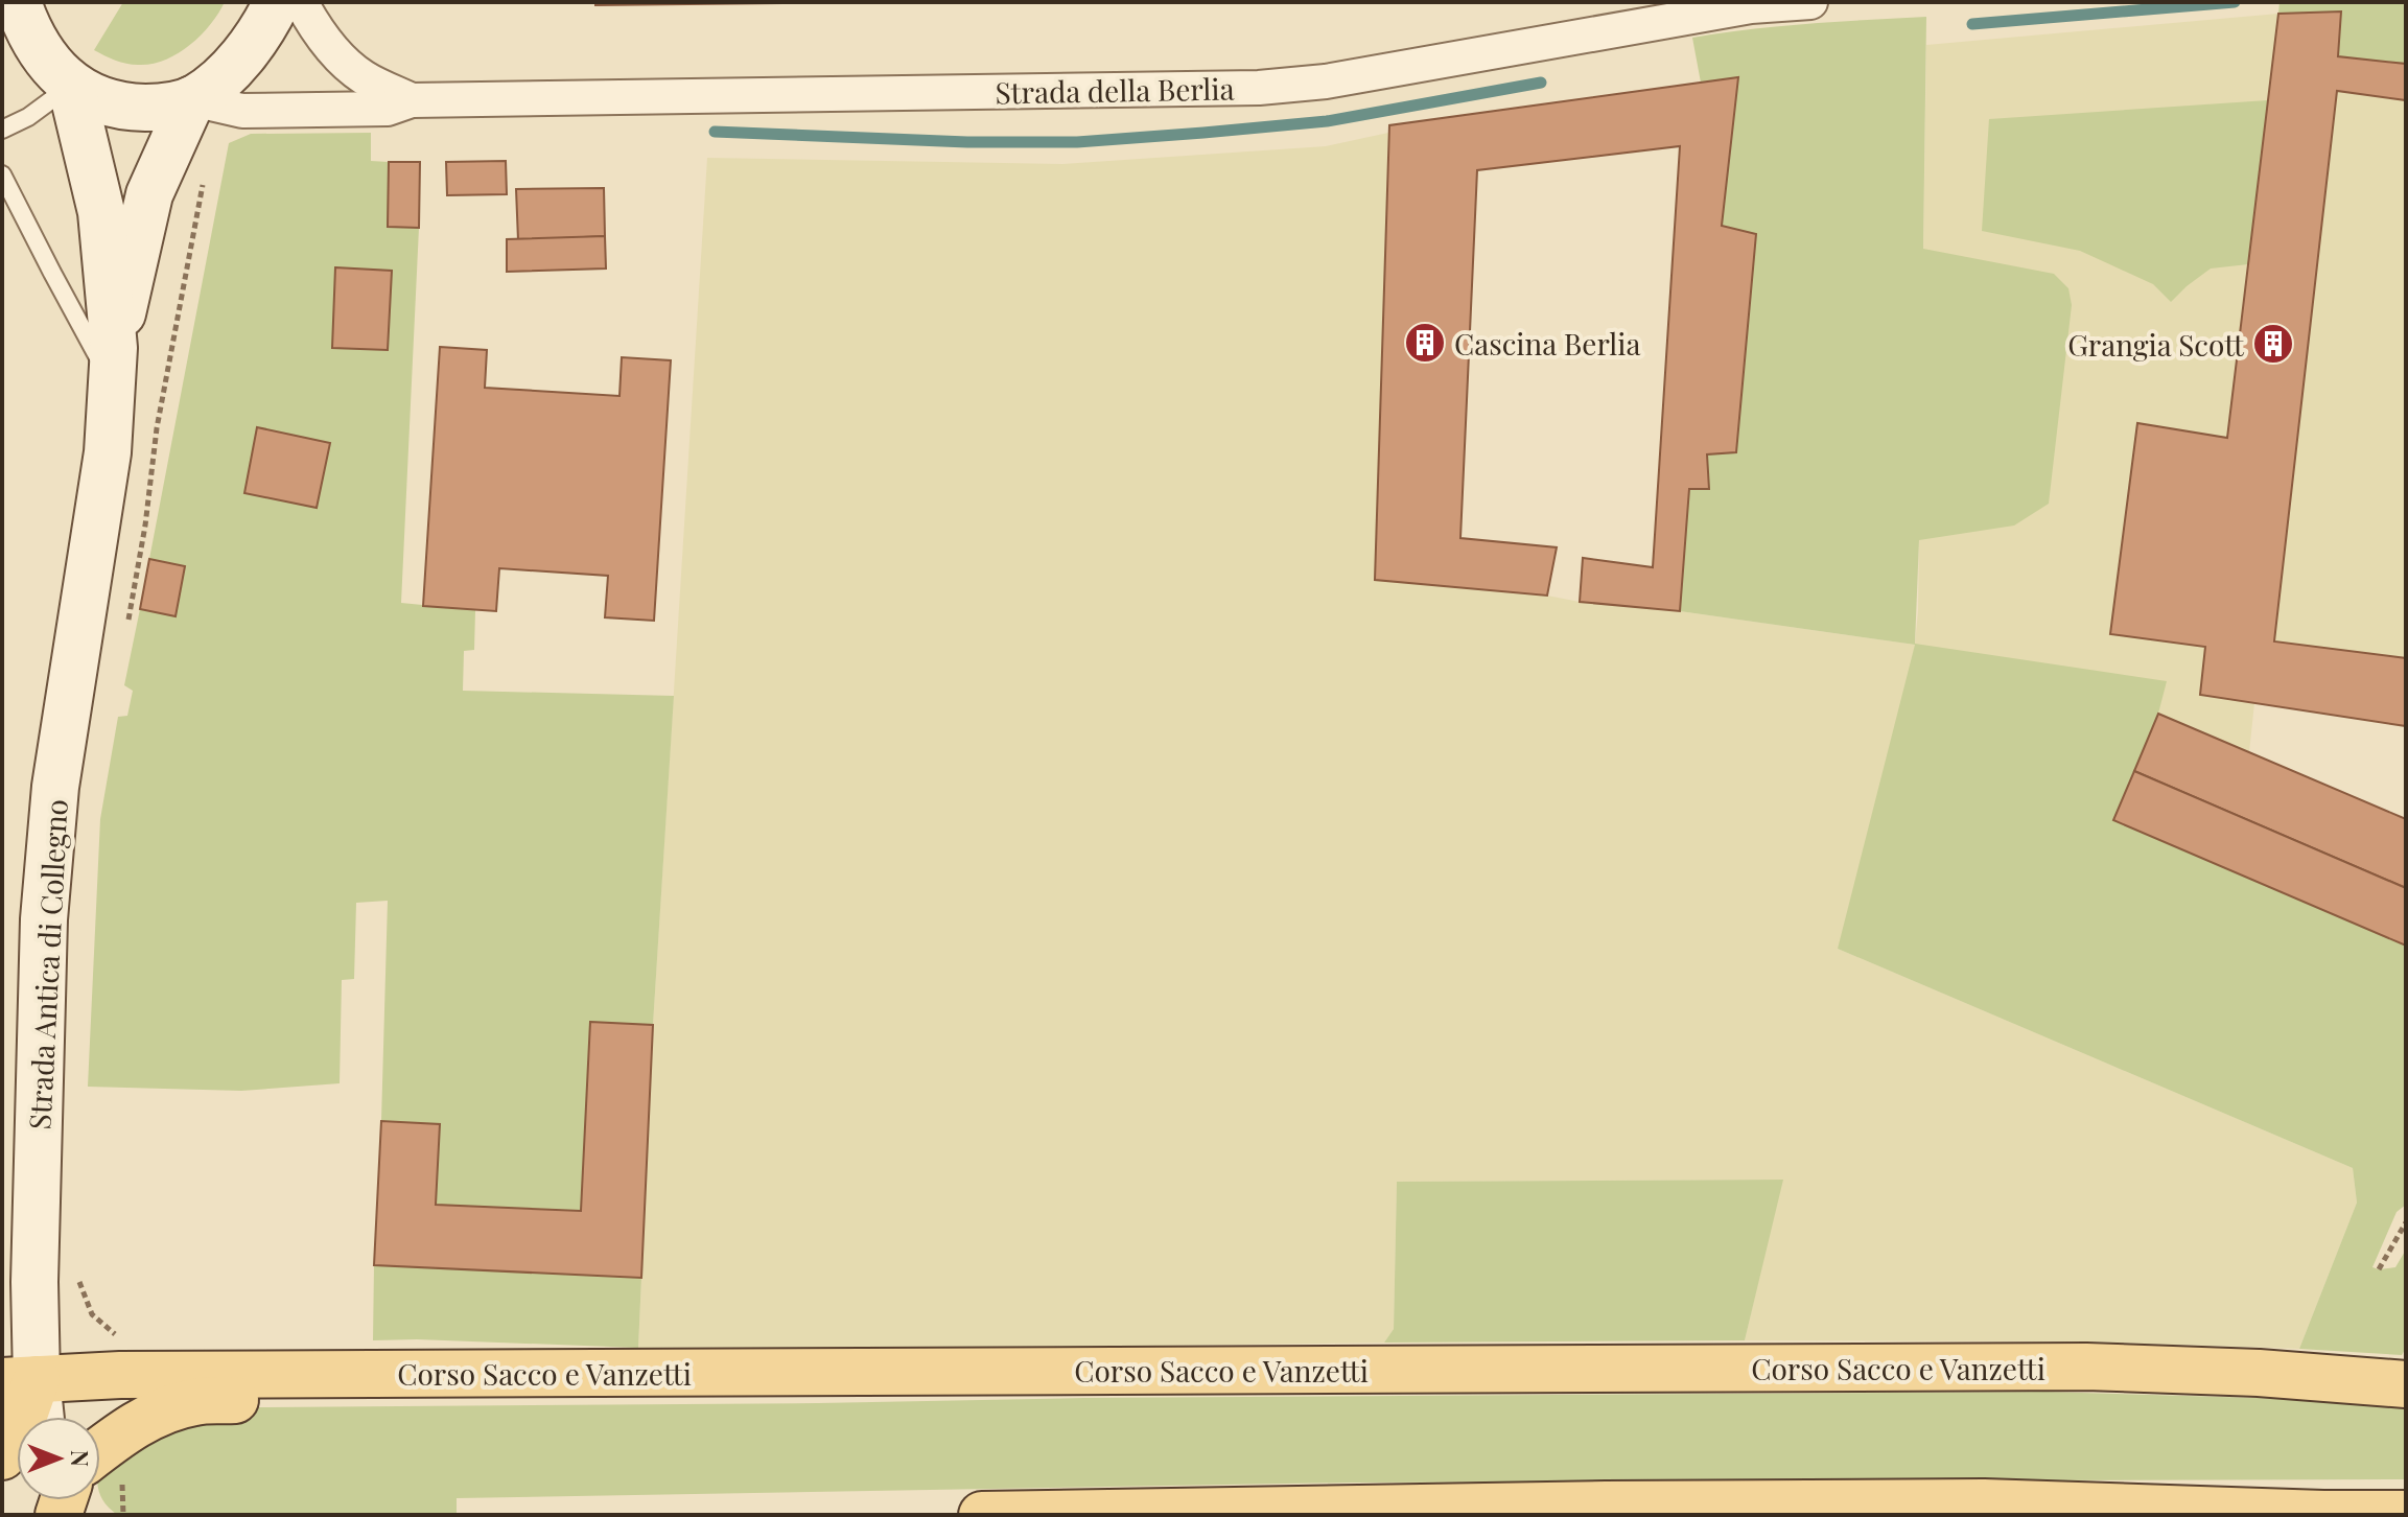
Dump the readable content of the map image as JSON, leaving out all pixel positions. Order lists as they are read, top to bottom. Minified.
{"streets":{"main road":["Strada Antica di Collegno","Corso Sacco e Vanzetti"],"street":["Strada della Berlia"]},"crossings":[["Strada della Berlia","Strada Antica di Collegno"],["Strada Antica di Collegno","Corso Sacco e Vanzetti"]],"places":{"building":["Cascina Berlia","Grangia Scott"]},"north":"right"}
